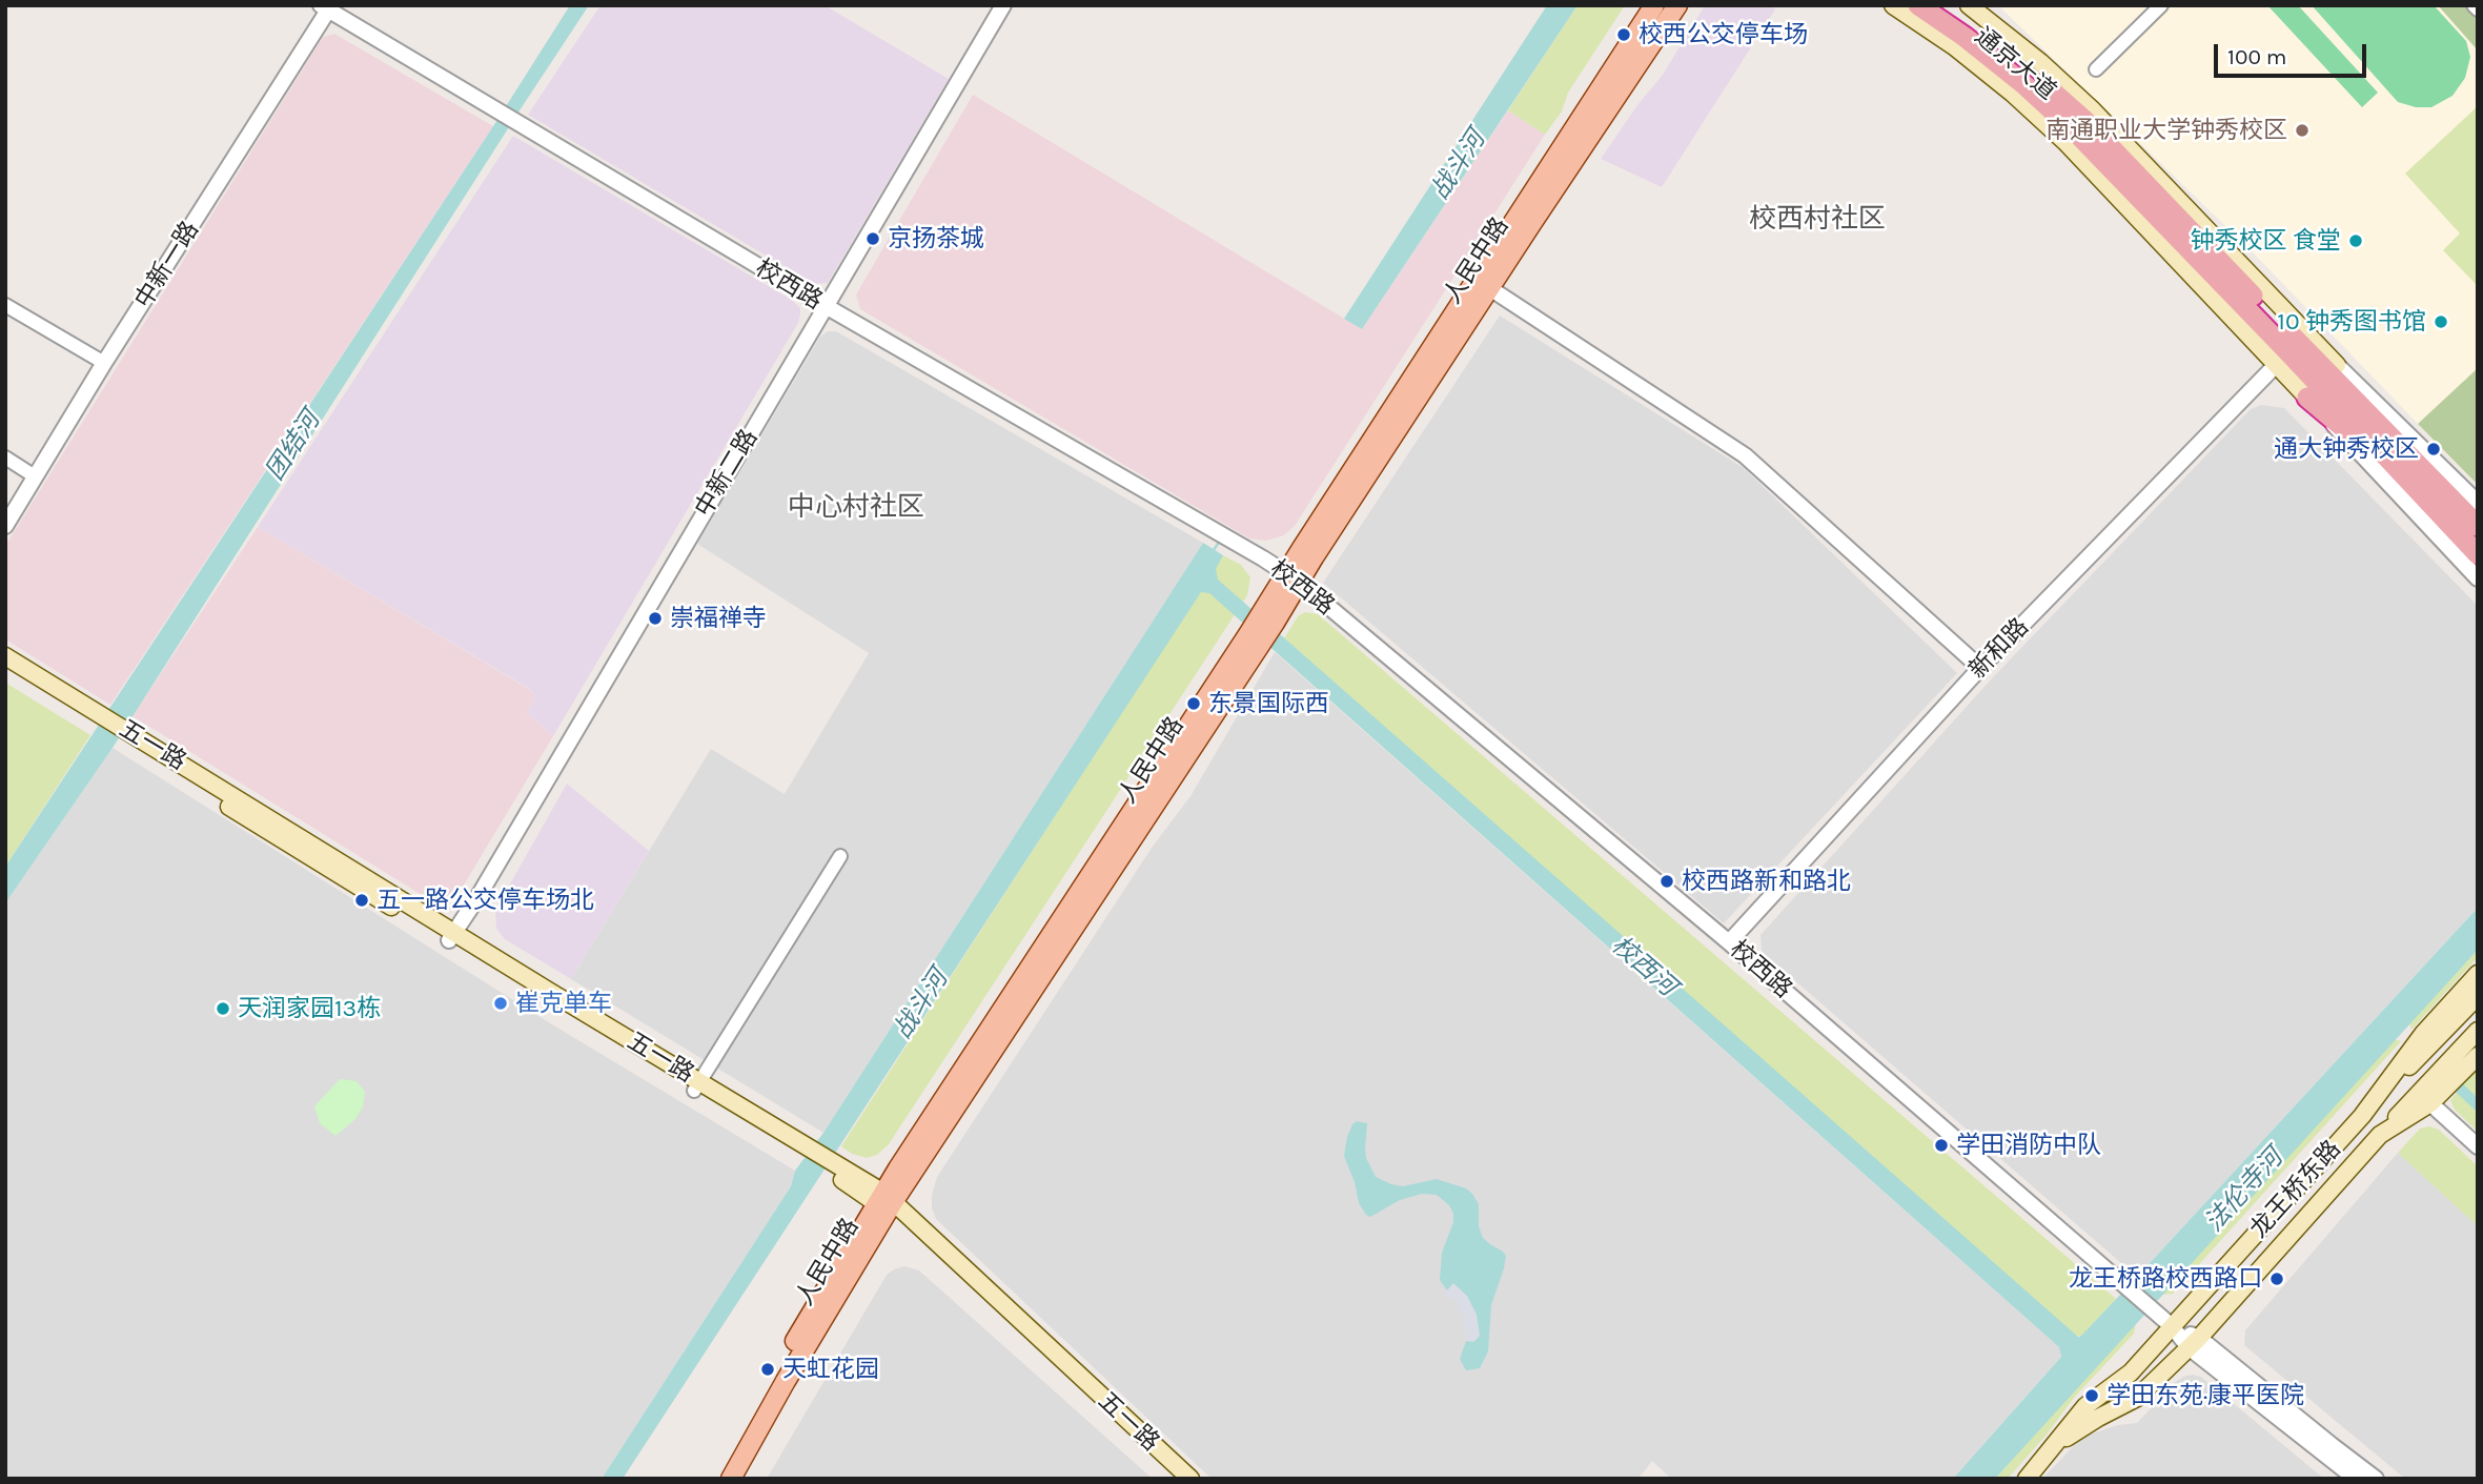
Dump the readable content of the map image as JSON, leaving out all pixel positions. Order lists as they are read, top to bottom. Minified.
{"streets":{"main road":["通京大道","人民中路","五一路","龙王桥东路"],"street":["中新一路","校西路","中新二路","新和路"]},"crossings":[["通京大道","新和路"],["人民中路","校西路"],["人民中路","五一路"],["中新一路","校西路"],["校西路","中新二路"],["校西路","新和路"],["校西路","龙王桥东路"],["中新二路","五一路"]],"districts":["校西村社区","中心村社区"],"water":["战斗河","团结河","校西河","法伦寺河"],"places":["校西公交停车场","南通职业大学钟秀校区","京扬茶城","钟秀校区 食堂","10 钟秀图书馆","通大钟秀校区","崇福禅寺","东景国际西","校西路新和路北","五一路公交停车场北","崔克单车","天润家园13栋","学田消防中队","龙王桥路校西路口","天虹花园","学田东苑·康平医院"],"scale_bar":"100 m"}
